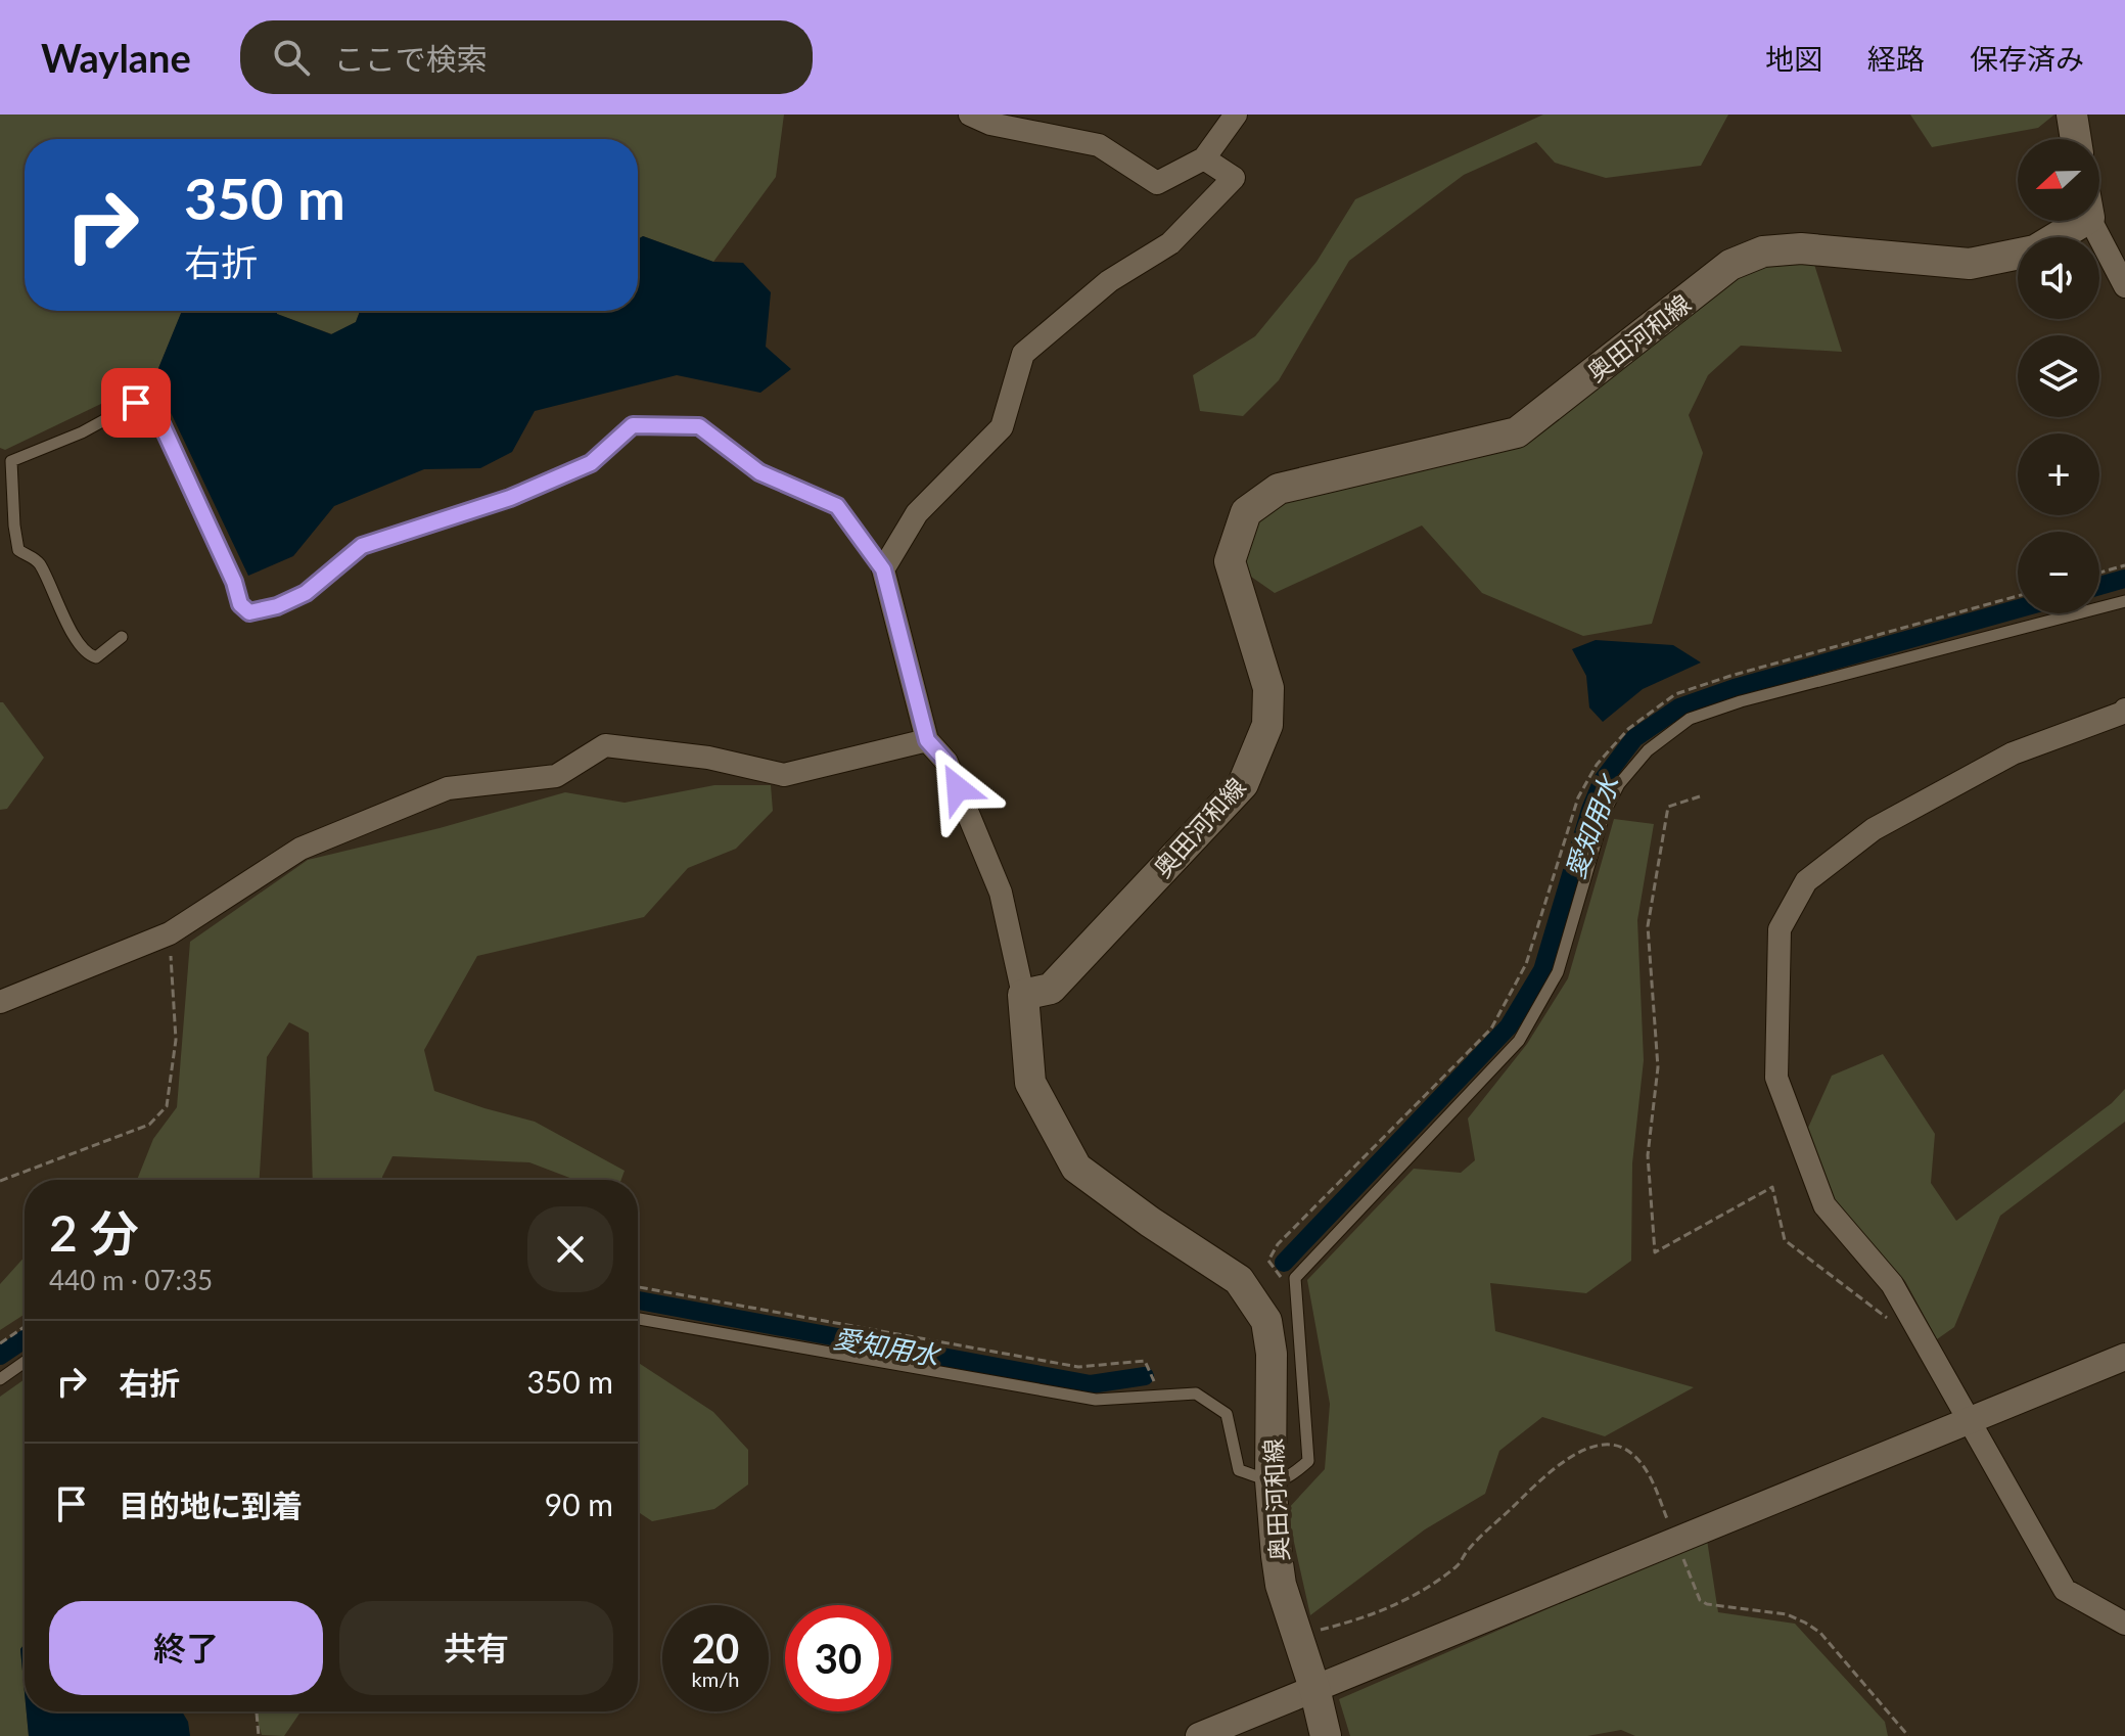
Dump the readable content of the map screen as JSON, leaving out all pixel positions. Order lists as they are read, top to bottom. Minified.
{"streets":{"main road":["奥田河和線"]},"water":["愛知用水"],"north":"left","page":{"header":"Waylane","search":"ここで検索","nav":["地図","経路","保存済み"],"map_buttons":["+","−"],"turn":["350 m","右折"],"heading":["2 分","440 m · 07:35"],"list":[{"name":"右折","value":"350 m"},{"name":"目的地に到着","value":"90 m"}],"buttons":["終了","共有"],"speed":"20 km/h","limit":"30"}}
